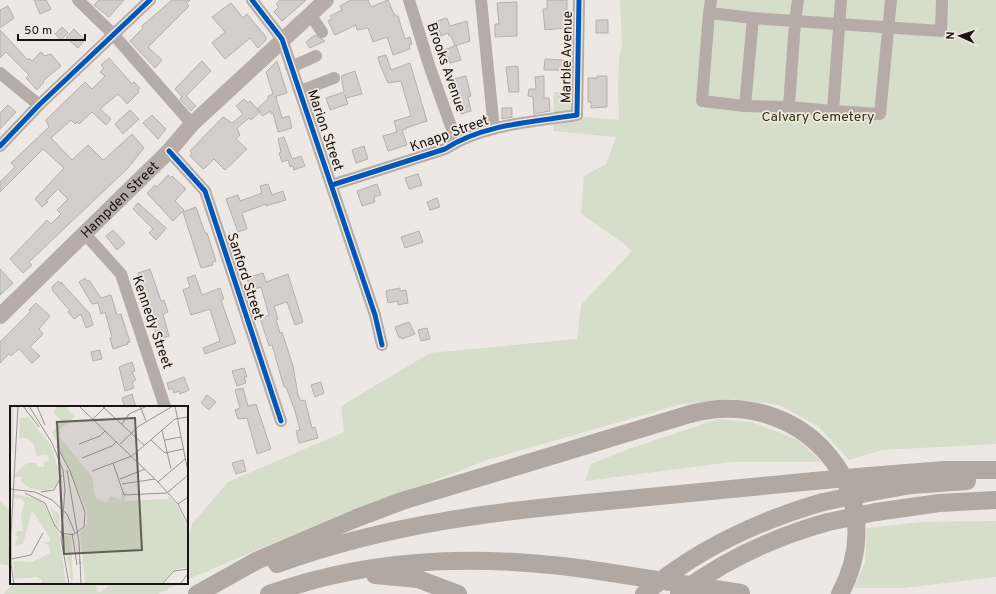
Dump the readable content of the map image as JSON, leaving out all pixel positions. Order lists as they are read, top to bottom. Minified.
{"streets":{"main road":["Hampden Street"],"street":["Marble Avenue","Brooks Avenue","Marion Street","Knapp Street","Sanford Street","Kennedy Street"]},"crossings":[["Marble Avenue","Knapp Street"],["Brooks Avenue","Knapp Street"],["Marion Street","Knapp Street"],["Marion Street","Hampden Street"],["Hampden Street","Sanford Street"],["Hampden Street","Kennedy Street"]],"parks":["Calvary Cemetery"],"scale_bar":"50 m","north":"left"}
